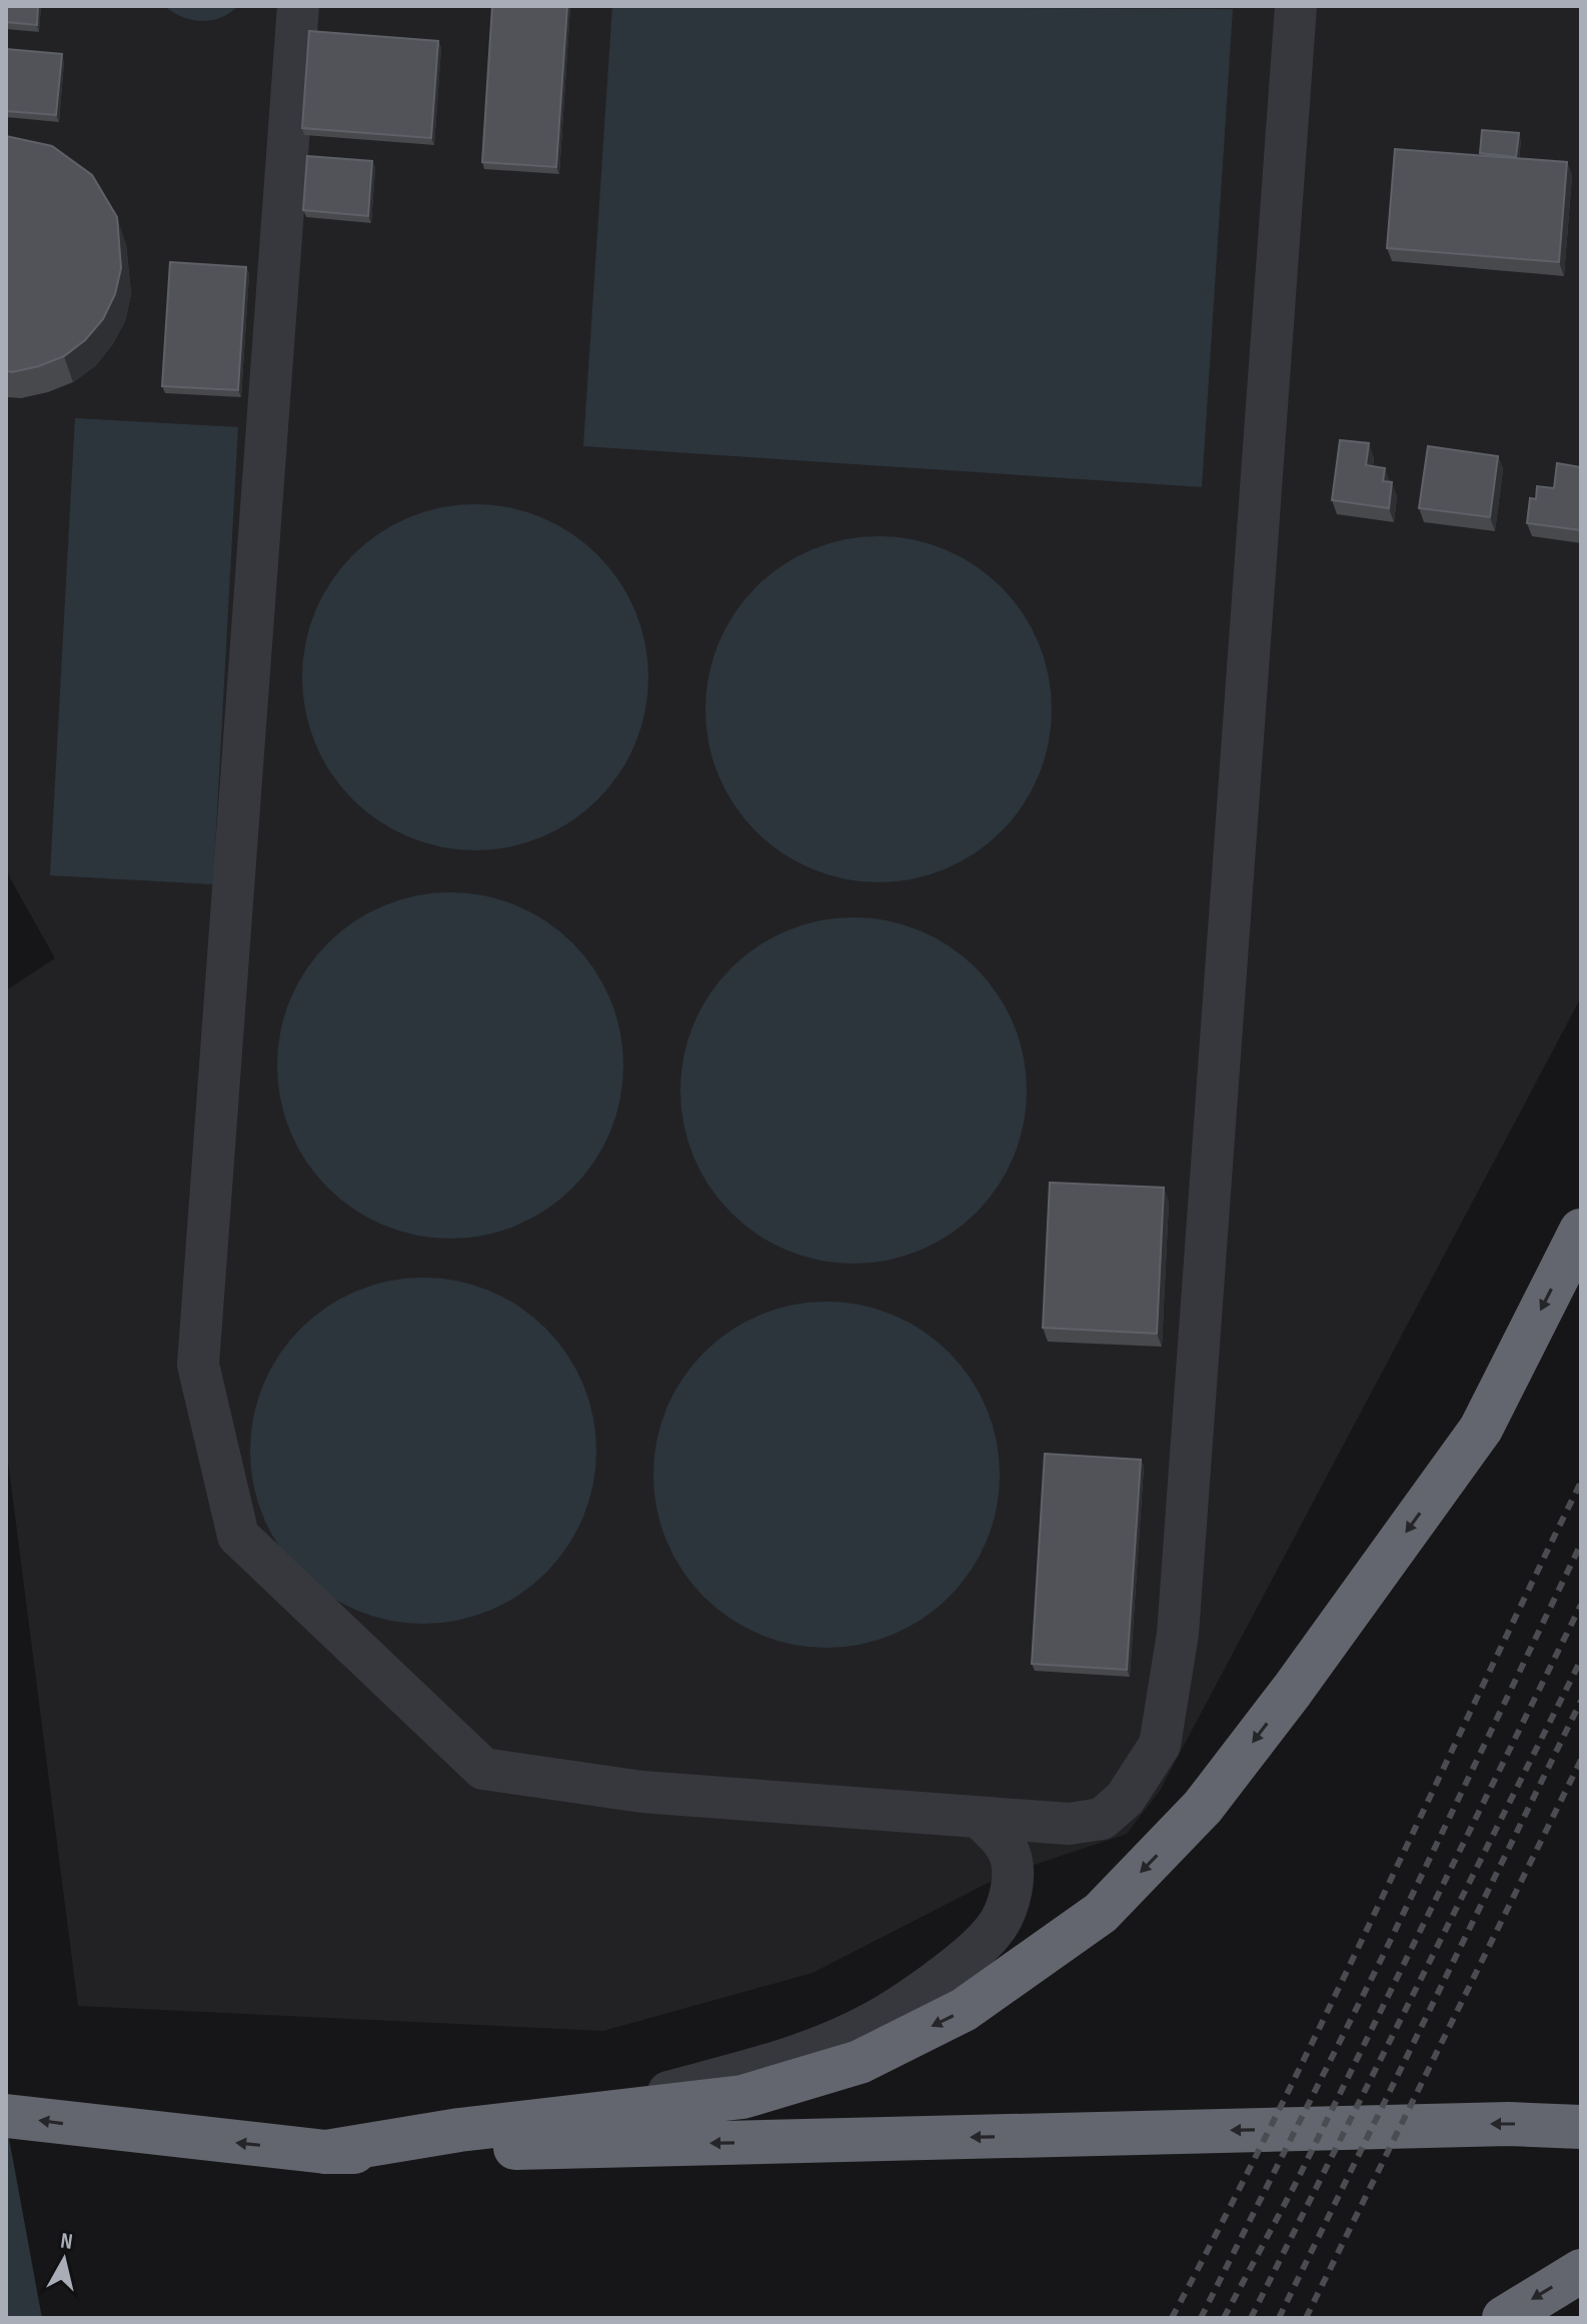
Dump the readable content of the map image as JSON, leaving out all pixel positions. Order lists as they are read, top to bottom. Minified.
{"north":"top"}
